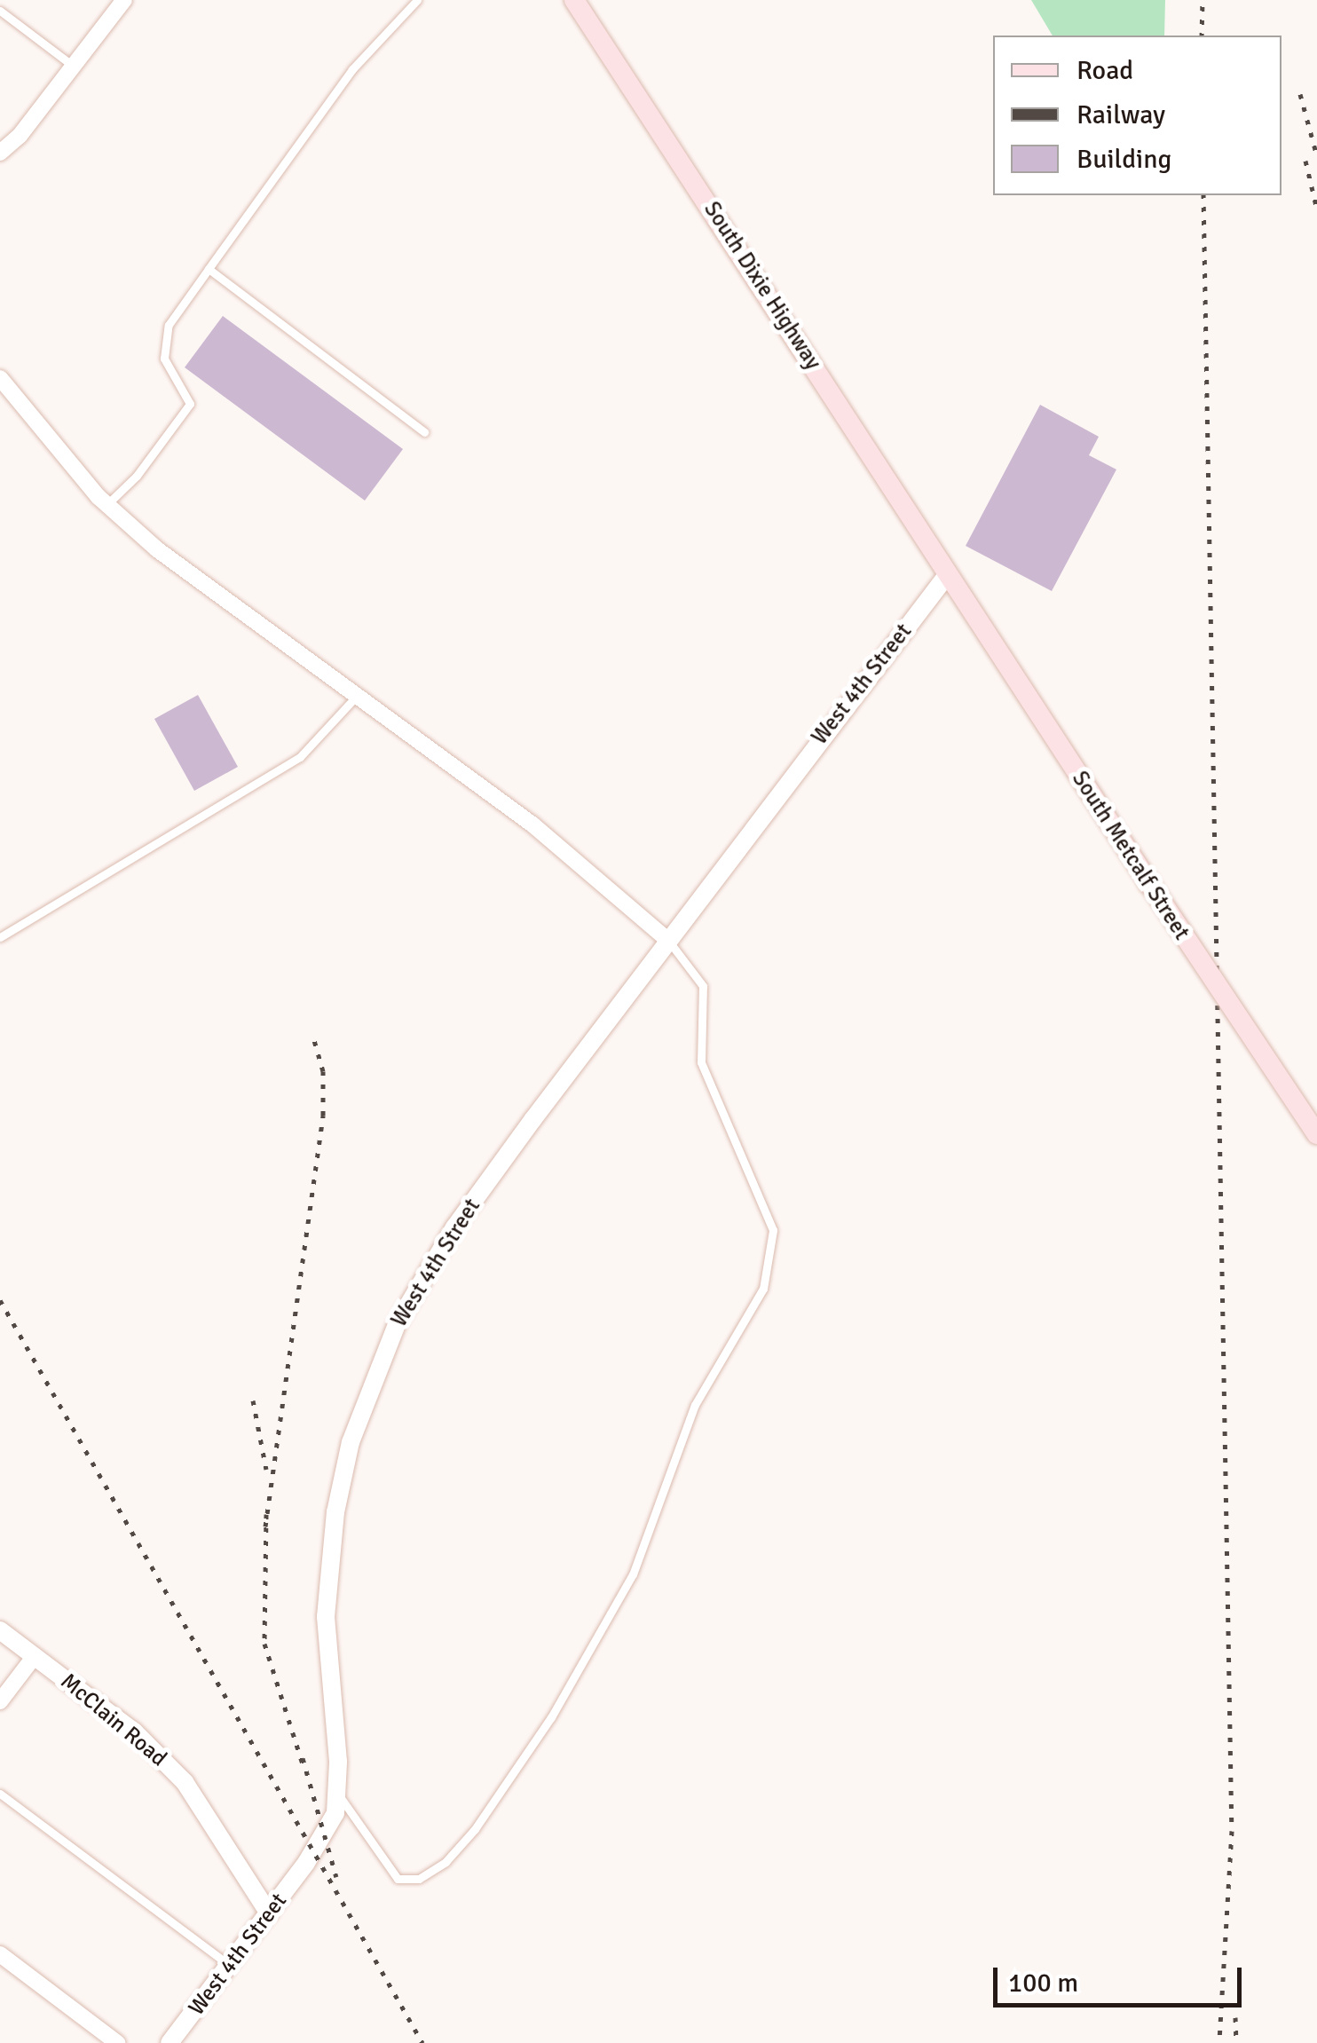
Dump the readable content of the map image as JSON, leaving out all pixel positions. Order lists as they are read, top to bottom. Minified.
{"streets":{"main road":["South Dixie Highway","South Metcalf Street"],"street":["West 4th Street","McClain Road"]},"crossings":[["South Dixie Highway","West 4th Street"],["South Dixie Highway","South Metcalf Street"],["West 4th Street","South Metcalf Street"],["West 4th Street","McClain Road"]],"legend":["Road","Railway","Building"],"scale_bar":"100 m"}
